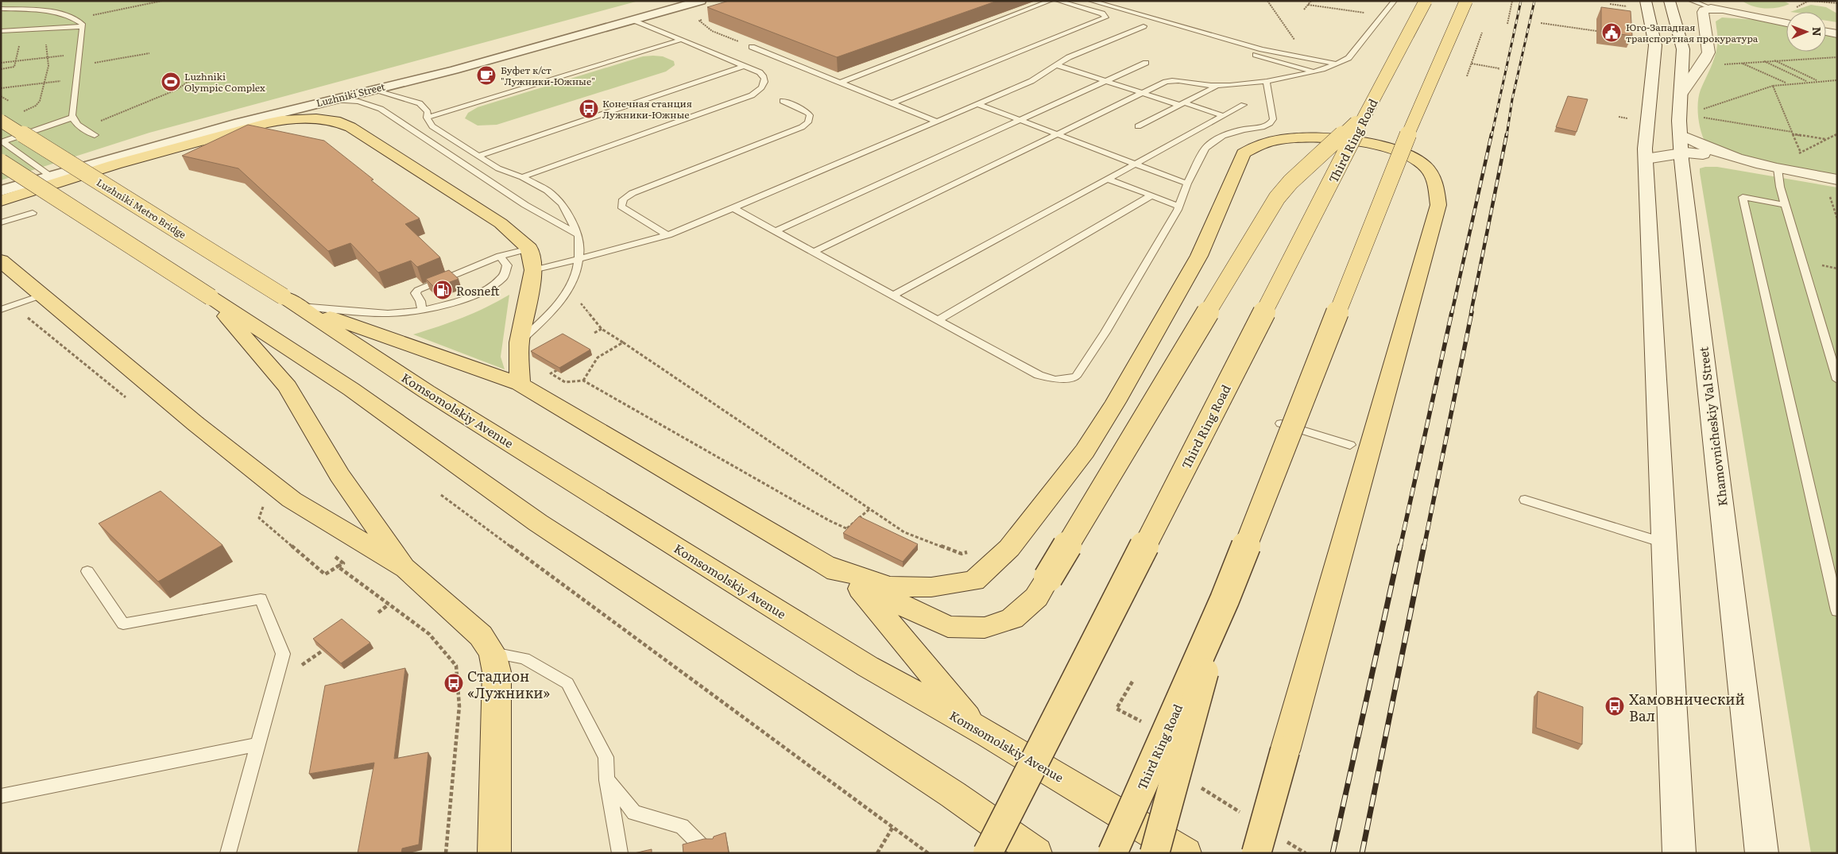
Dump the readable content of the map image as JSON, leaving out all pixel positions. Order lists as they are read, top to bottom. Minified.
{"streets":{"main road":["Third Ring Road","Luzhniki Metro Bridge","Komsomolskiy Avenue","Khamovnicheskiy Val Street"],"street":["Luzhniki Street"]},"crossings":[["Luzhniki Metro Bridge","Komsomolskiy Avenue"]],"places":{"public building":["Юго-Западная транспортная прокуратура"],"cafe":["Буфет к/ст \"Лужники-Южные\""],"sports":["Luzhniki Olympic Complex"],"bus stop":["Конечная станция Лужники-Южные","Стадион «Лужники»","Хамовнический Вал"],"fuel station":["Rosneft"]},"north":"right"}
